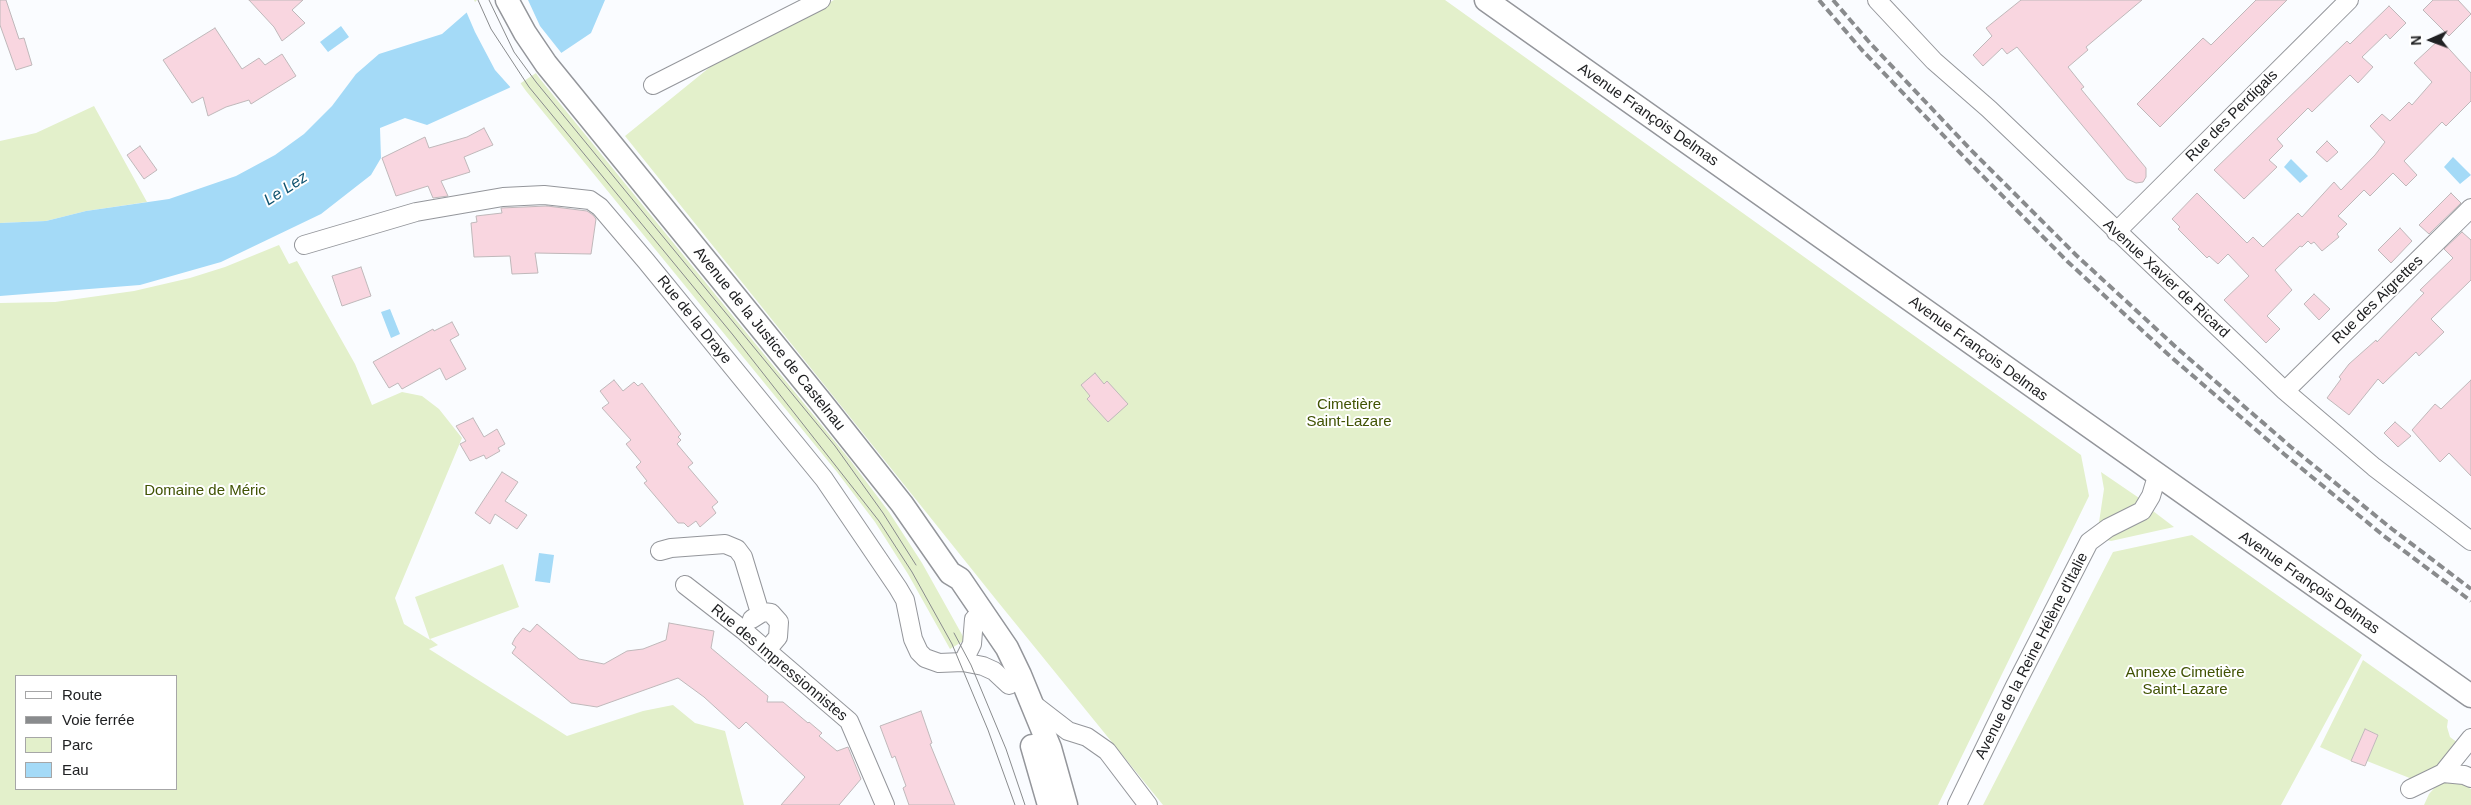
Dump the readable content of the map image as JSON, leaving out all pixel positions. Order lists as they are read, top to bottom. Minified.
{"streets":{"main road":["Avenue François Delmas","Avenue de la Justice de Castelnau"],"street":["Rue des Perdigals","Avenue Xavier de Ricard","Rue des Aigrettes","Rue de la Draye","Avenue de la Reine Hélène d'Italie","Rue des Impressionnistes"]},"crossings":[["Avenue François Delmas","Avenue de la Reine Hélène d'Italie"],["Rue des Perdigals","Avenue Xavier de Ricard"],["Avenue Xavier de Ricard","Rue des Aigrettes"],["Rue de la Draye","Avenue de la Justice de Castelnau"]],"water":["Le Lez"],"parks":["Cimetière Saint-Lazare","Domaine de Méric","Annexe Cimetière Saint-Lazare"],"legend":["Route","Voie ferrée","Parc","Eau"],"north":"left"}
